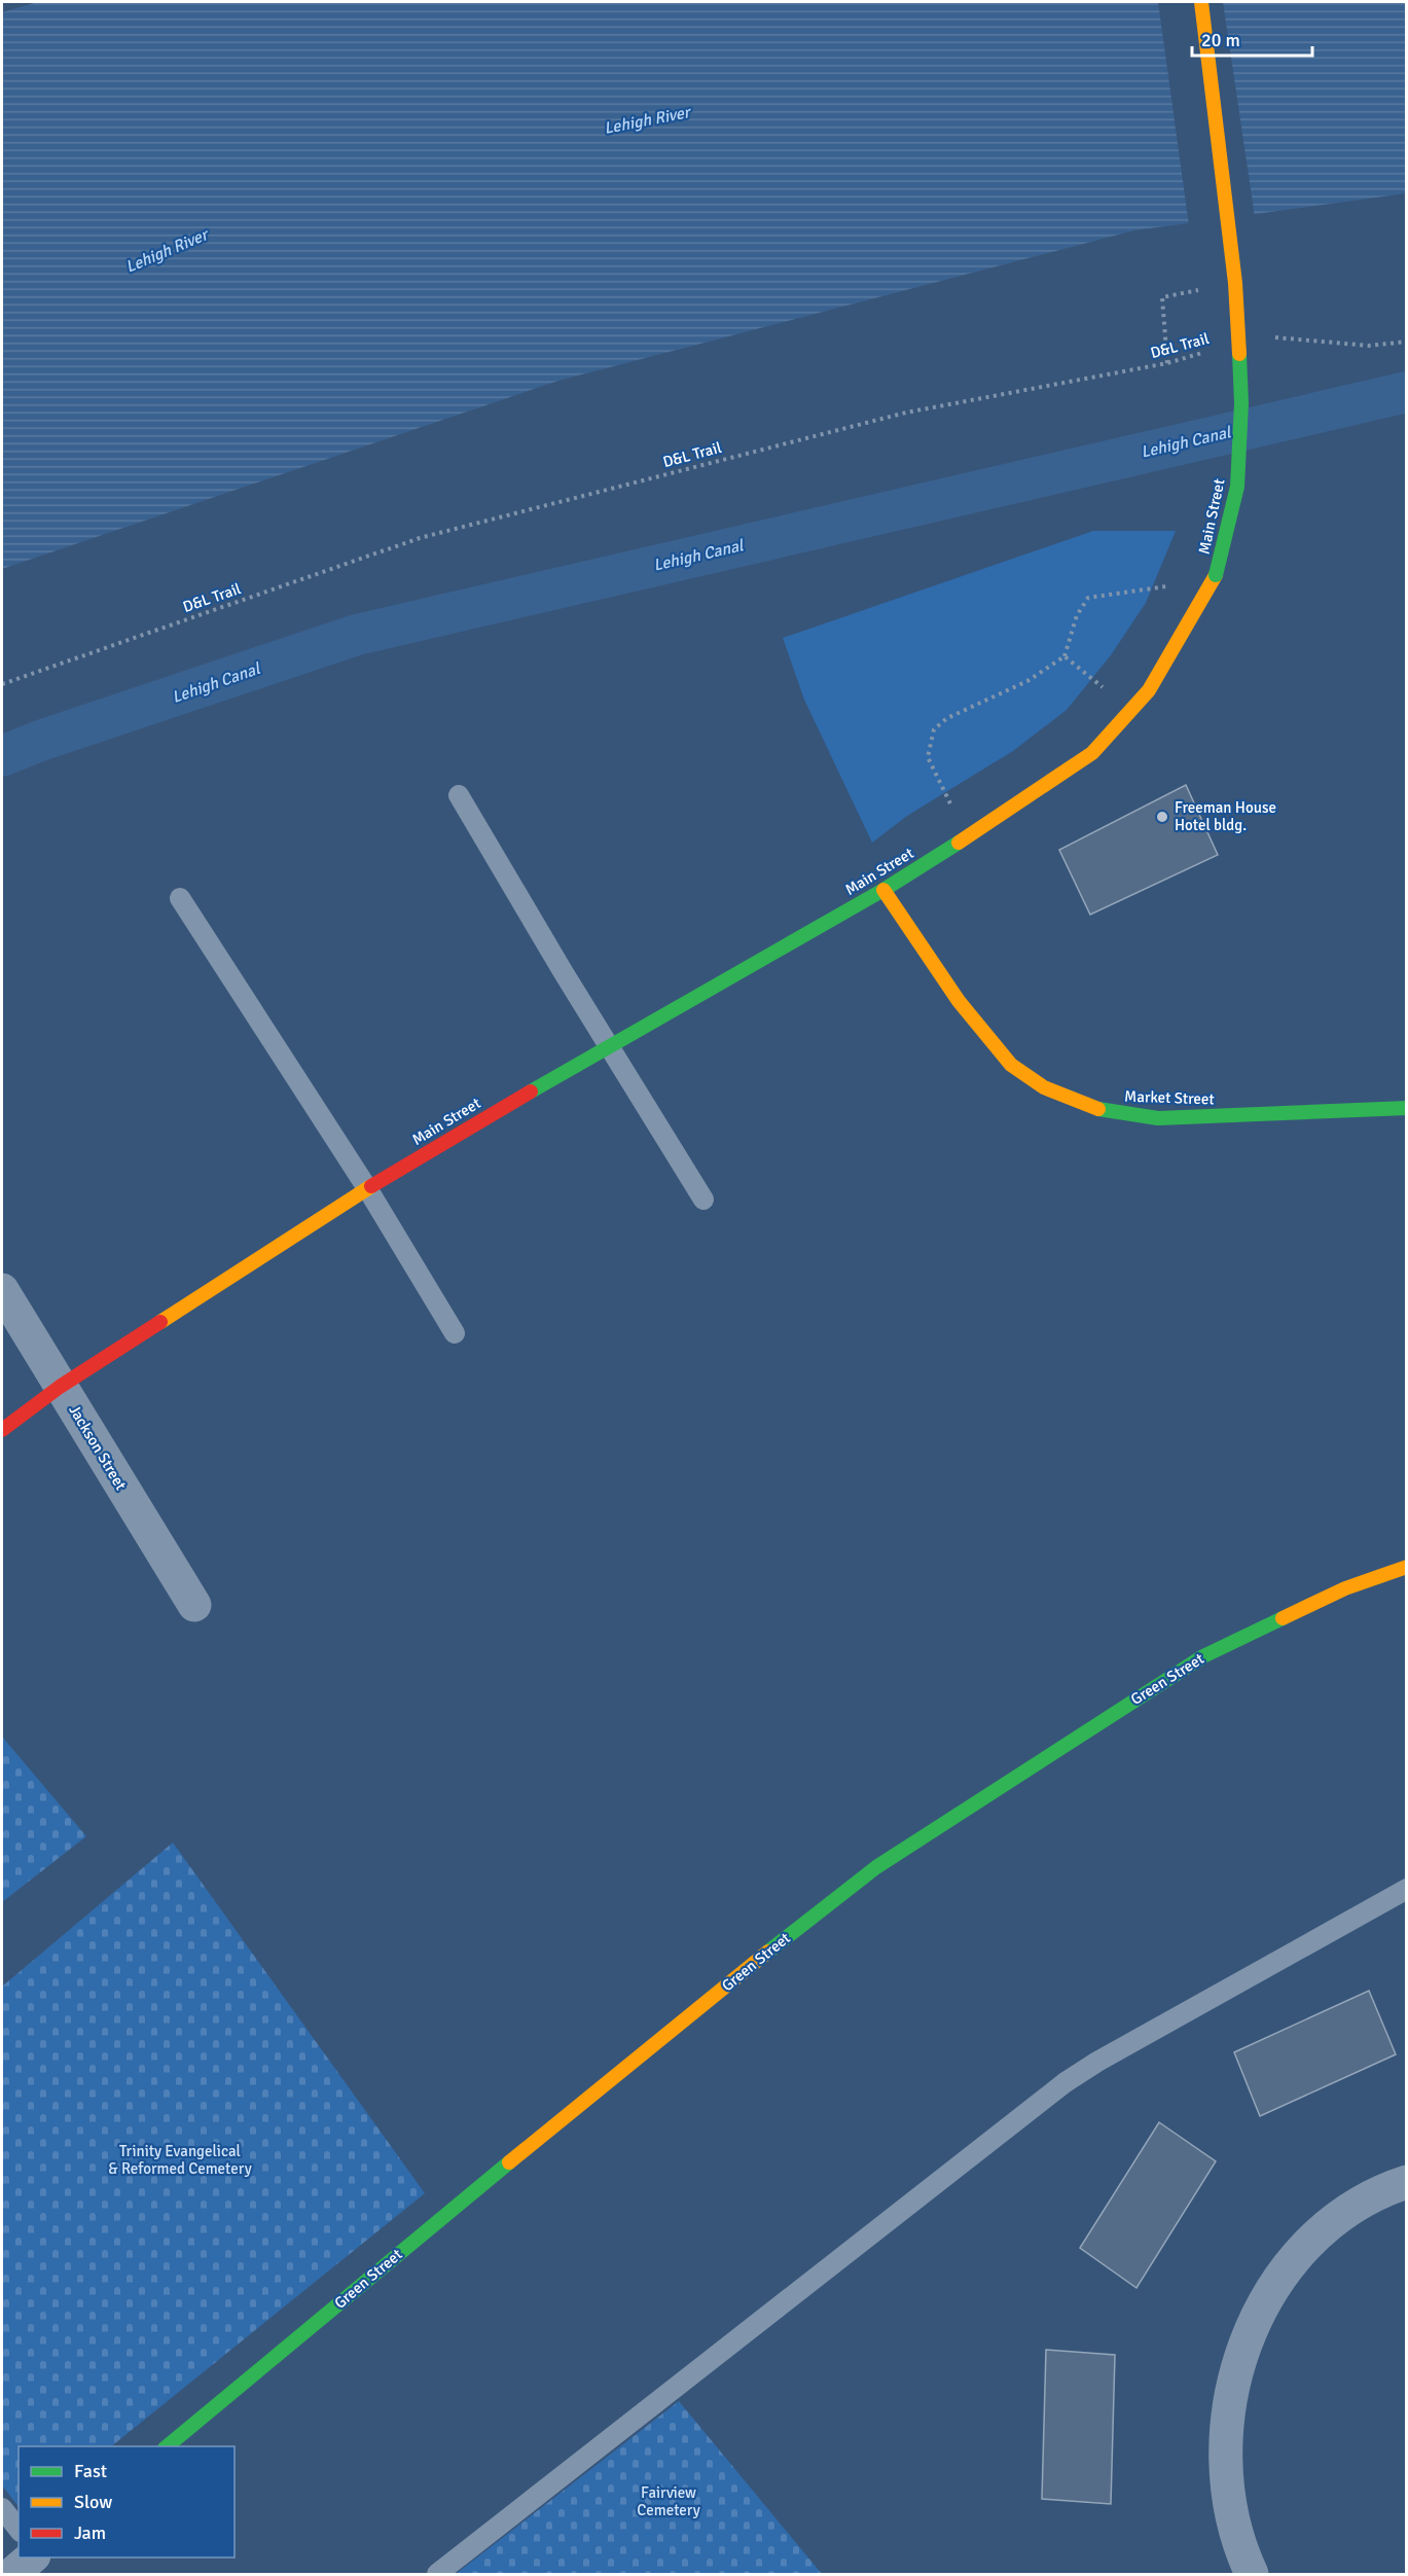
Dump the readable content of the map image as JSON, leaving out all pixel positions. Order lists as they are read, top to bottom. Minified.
{"streets":{"street":["Main Street","Market Street","Jackson Street","Green Street"],"path":["D&L Trail"]},"crossings":[["Main Street","Market Street"],["Main Street","Jackson Street"]],"water":["Lehigh River","Lehigh Canal"],"parks":["Trinity Evangelical & Reformed Cemetery","Fairview Cemetery"],"places":["Freeman House Hotel bldg."],"legend":["Fast","Slow","Jam"],"scale_bar":"20 m"}
